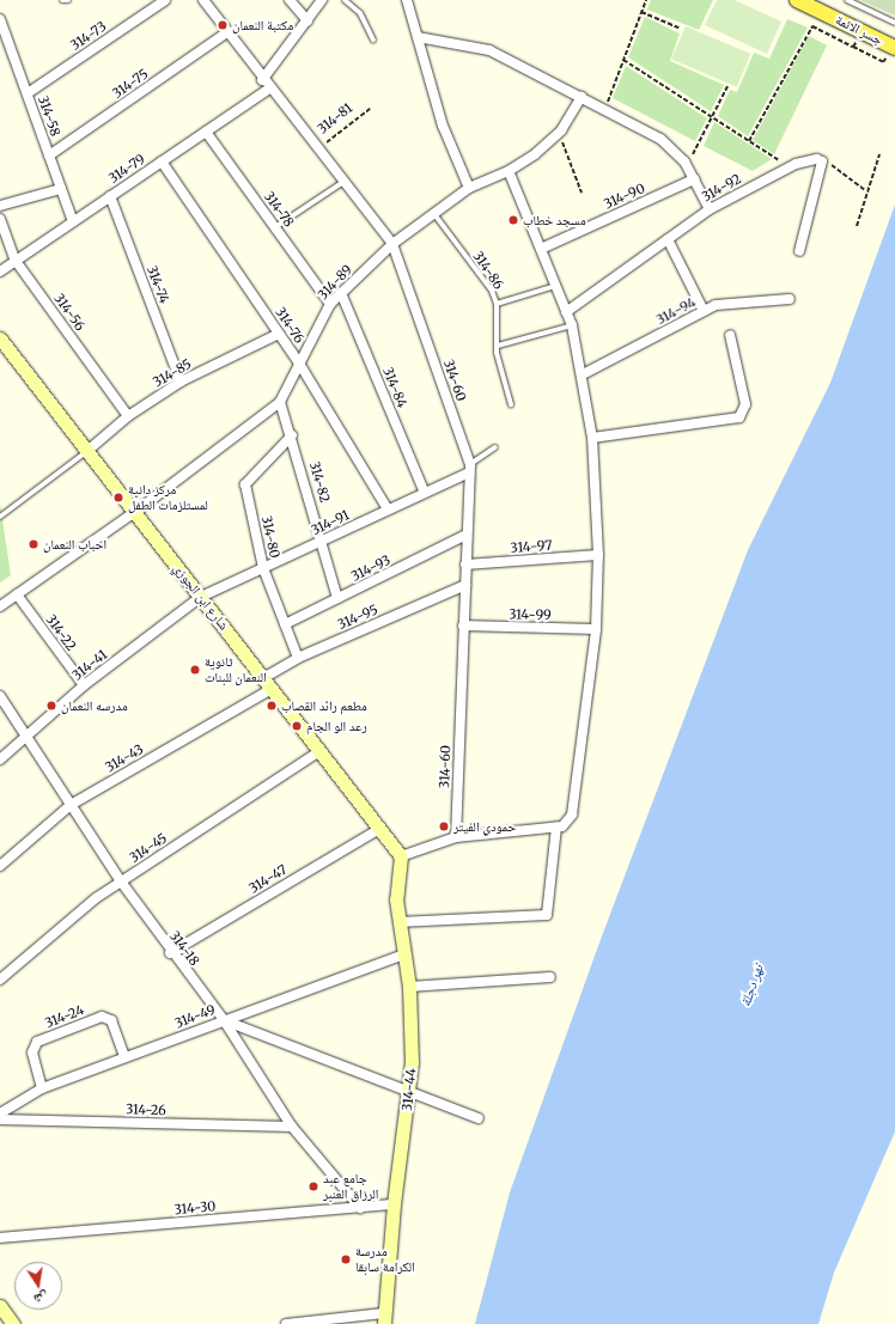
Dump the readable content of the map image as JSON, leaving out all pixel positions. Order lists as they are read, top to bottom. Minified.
{"streets":{"main road":["جسر الائمة"],"street":["314-73","314-75","314-58","314-79","314-92","314-90","314-78","314-89","314-74","314-94","314-56","314-76","314-85","314-60","314-84","314-82","314-91","314-80","314-97","314-93","شارع ابن الجوزي","314-99","314-95","314-22","314-41","314-43","314-45","314-47","314-18","314-24","314-49","314-44","314-26","314-30"],"lane":["314-86"],"path":["314-81"]},"crossings":[["314-73","314-58"],["314-75","314-58"],["314-75","314-60"],["314-58","314-79"],["314-81","314-60"],["314-79","314-78"],["314-79","314-74"],["314-79","314-56"],["314-79","314-76"],["314-79","314-60"],["314-78","314-89"],["314-86","314-89"],["314-89","314-76"],["314-89","314-60"],["314-89","314-84"],["314-89","314-82"],["314-89","شارع ابن الجوزي"],["314-89","314-22"],["314-74","314-85"],["314-56","314-85"],["314-76","314-85"],["314-76","314-91"],["314-85","شارع ابن الجوزي"],["314-60","314-91"],["314-60","314-97"],["314-60","314-93"],["314-60","314-99"],["314-60","314-95"],["314-84","314-91"],["314-82","314-91"],["314-82","314-80"],["314-82","314-93"],["314-91","314-80"],["314-91","شارع ابن الجوزي"],["314-91","314-41"],["314-80","314-93"],["314-80","314-95"],["شارع ابن الجوزي","314-95"],["شارع ابن الجوزي","314-41"],["شارع ابن الجوزي","314-43"],["شارع ابن الجوزي","314-45"],["شارع ابن الجوزي","314-47"],["شارع ابن الجوزي","314-44"],["314-95","314-43"],["314-22","314-41"],["314-41","314-18"],["314-43","314-18"],["314-45","314-18"],["314-47","314-18"],["314-18","314-49"],["314-18","314-26"],["314-18","314-30"],["314-24","314-49"],["314-49","314-44"],["314-44","314-30"]],"water":["نهر دجلة"],"places":["مكتبة النعمان","مسجد خطاب","مركز دانية لمستلزمات الطفل","احباب النعمان","ثانوية النعمان للبنات","مدرسه النعمان","مطعم رائد القصاب","رعد الو الجام","حمودي الفيتر","جامع عبد الرزاق العنبر","مدرسة الكرامة سابقا"],"north":"bottom"}
